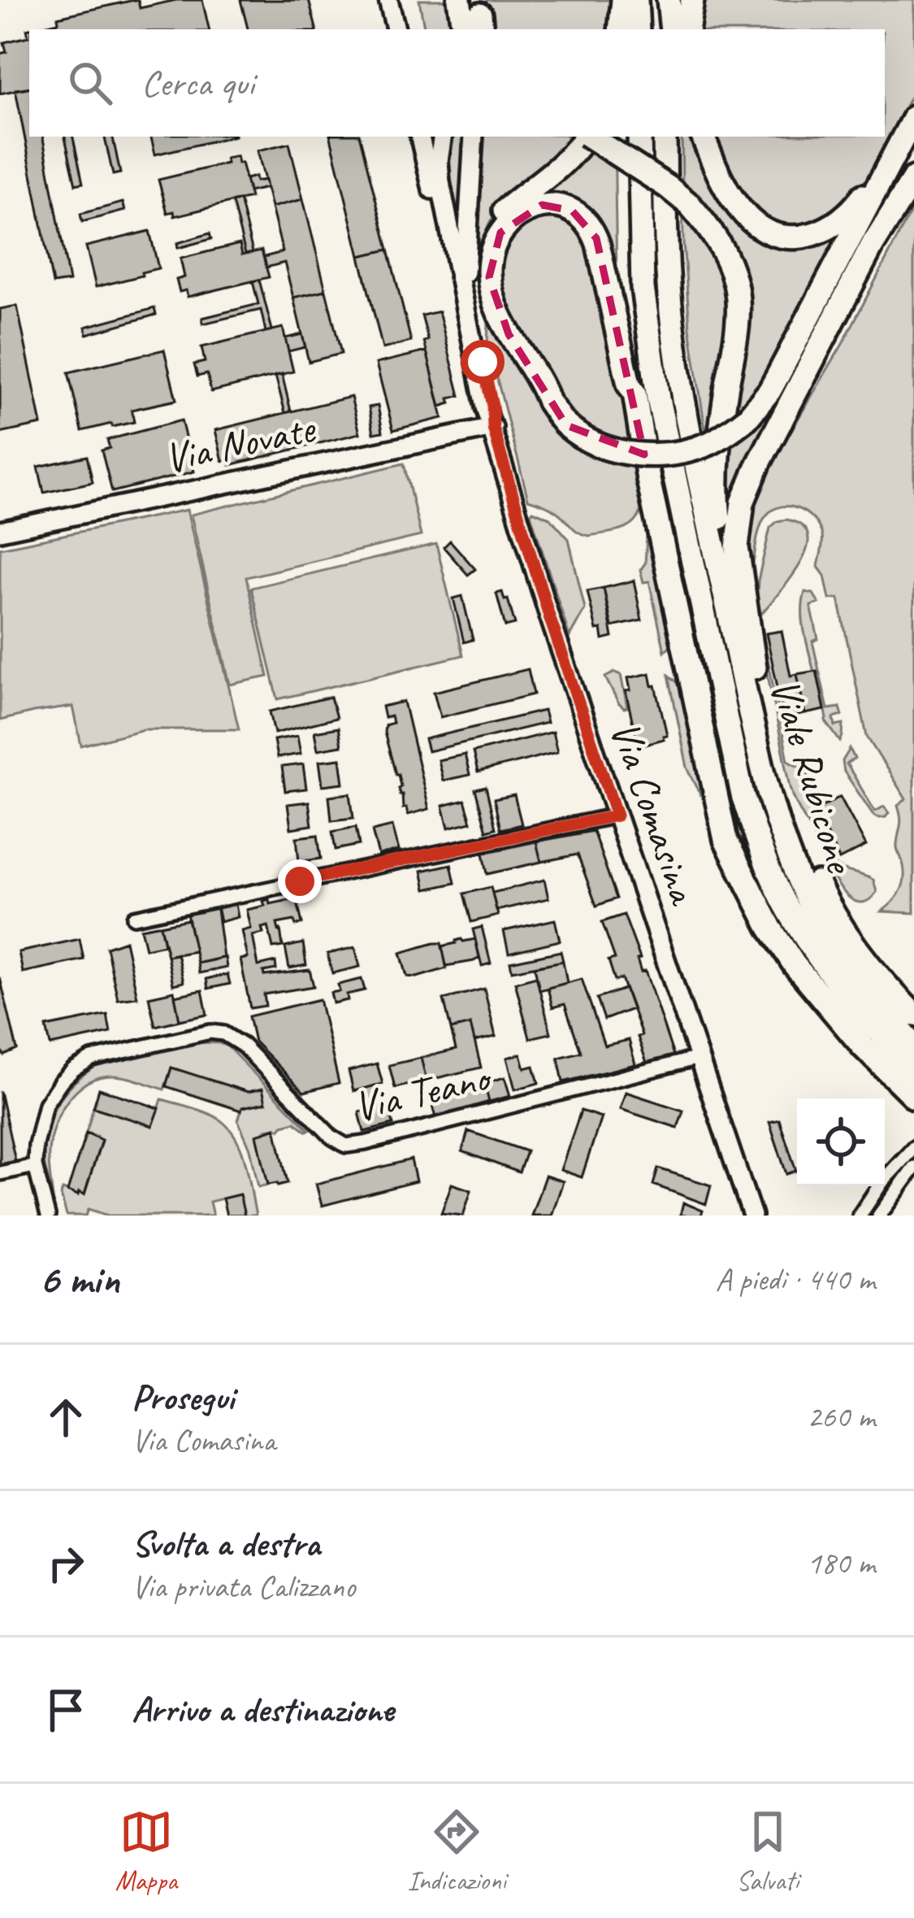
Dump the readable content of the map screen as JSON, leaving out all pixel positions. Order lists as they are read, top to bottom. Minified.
{"streets":{"highway":["Viale Rubicone"],"main road":["Via Novate","Via Comasina"],"street":["Via Teano"]},"crossings":[["Via Novate","Via Comasina"],["Via Comasina","Via Teano"]],"page":{"search":"Cerca qui","heading":["6 min","A piedi · 440 m"],"list":[["Prosegui","Via Comasina","260 m"],["Svolta a destra","Via privata Calizzano","180 m"],"Arrivo a destinazione"],"nav":["Mappa","Indicazioni","Salvati"]}}
